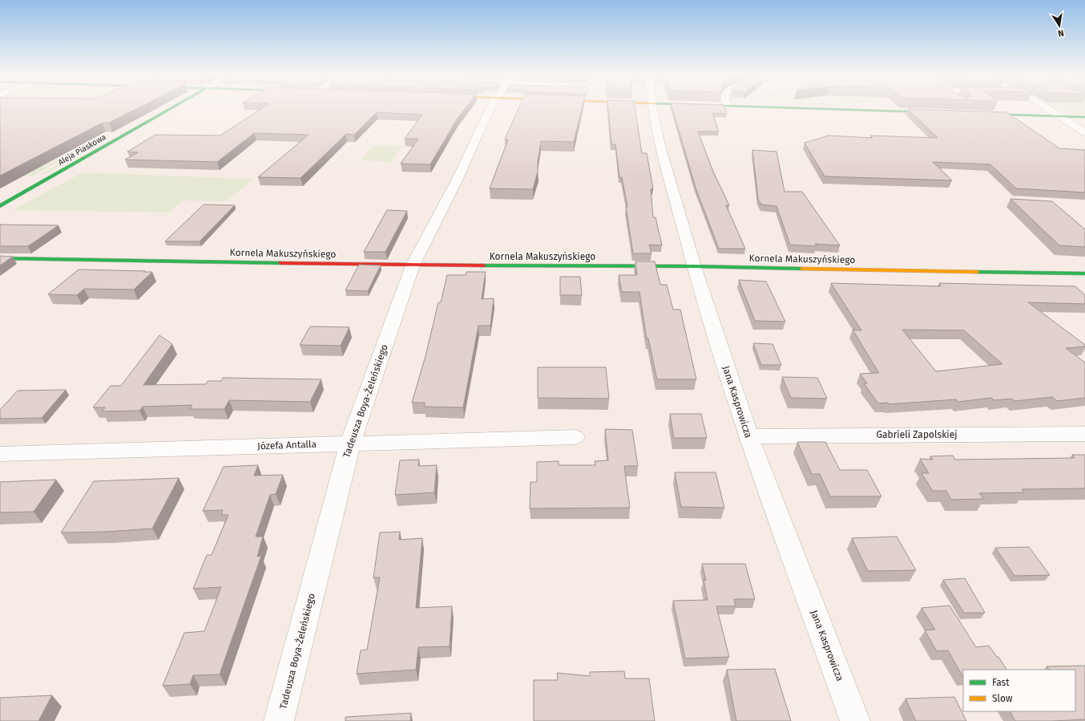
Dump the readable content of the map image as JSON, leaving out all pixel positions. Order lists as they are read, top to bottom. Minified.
{"streets":{"street":["Aleja Piaskowa","Kornela Makuszyńskiego","Tadeusza Boya-Żeleńskiego","Jana Kasprowicza","Gabrieli Zapolskiej","Józefa Antalla"]},"crossings":[["Kornela Makuszyńskiego","Tadeusza Boya-Żeleńskiego"],["Kornela Makuszyńskiego","Jana Kasprowicza"],["Tadeusza Boya-Żeleńskiego","Józefa Antalla"],["Jana Kasprowicza","Gabrieli Zapolskiej"]],"legend":["Fast","Slow"],"north":"bottom"}
